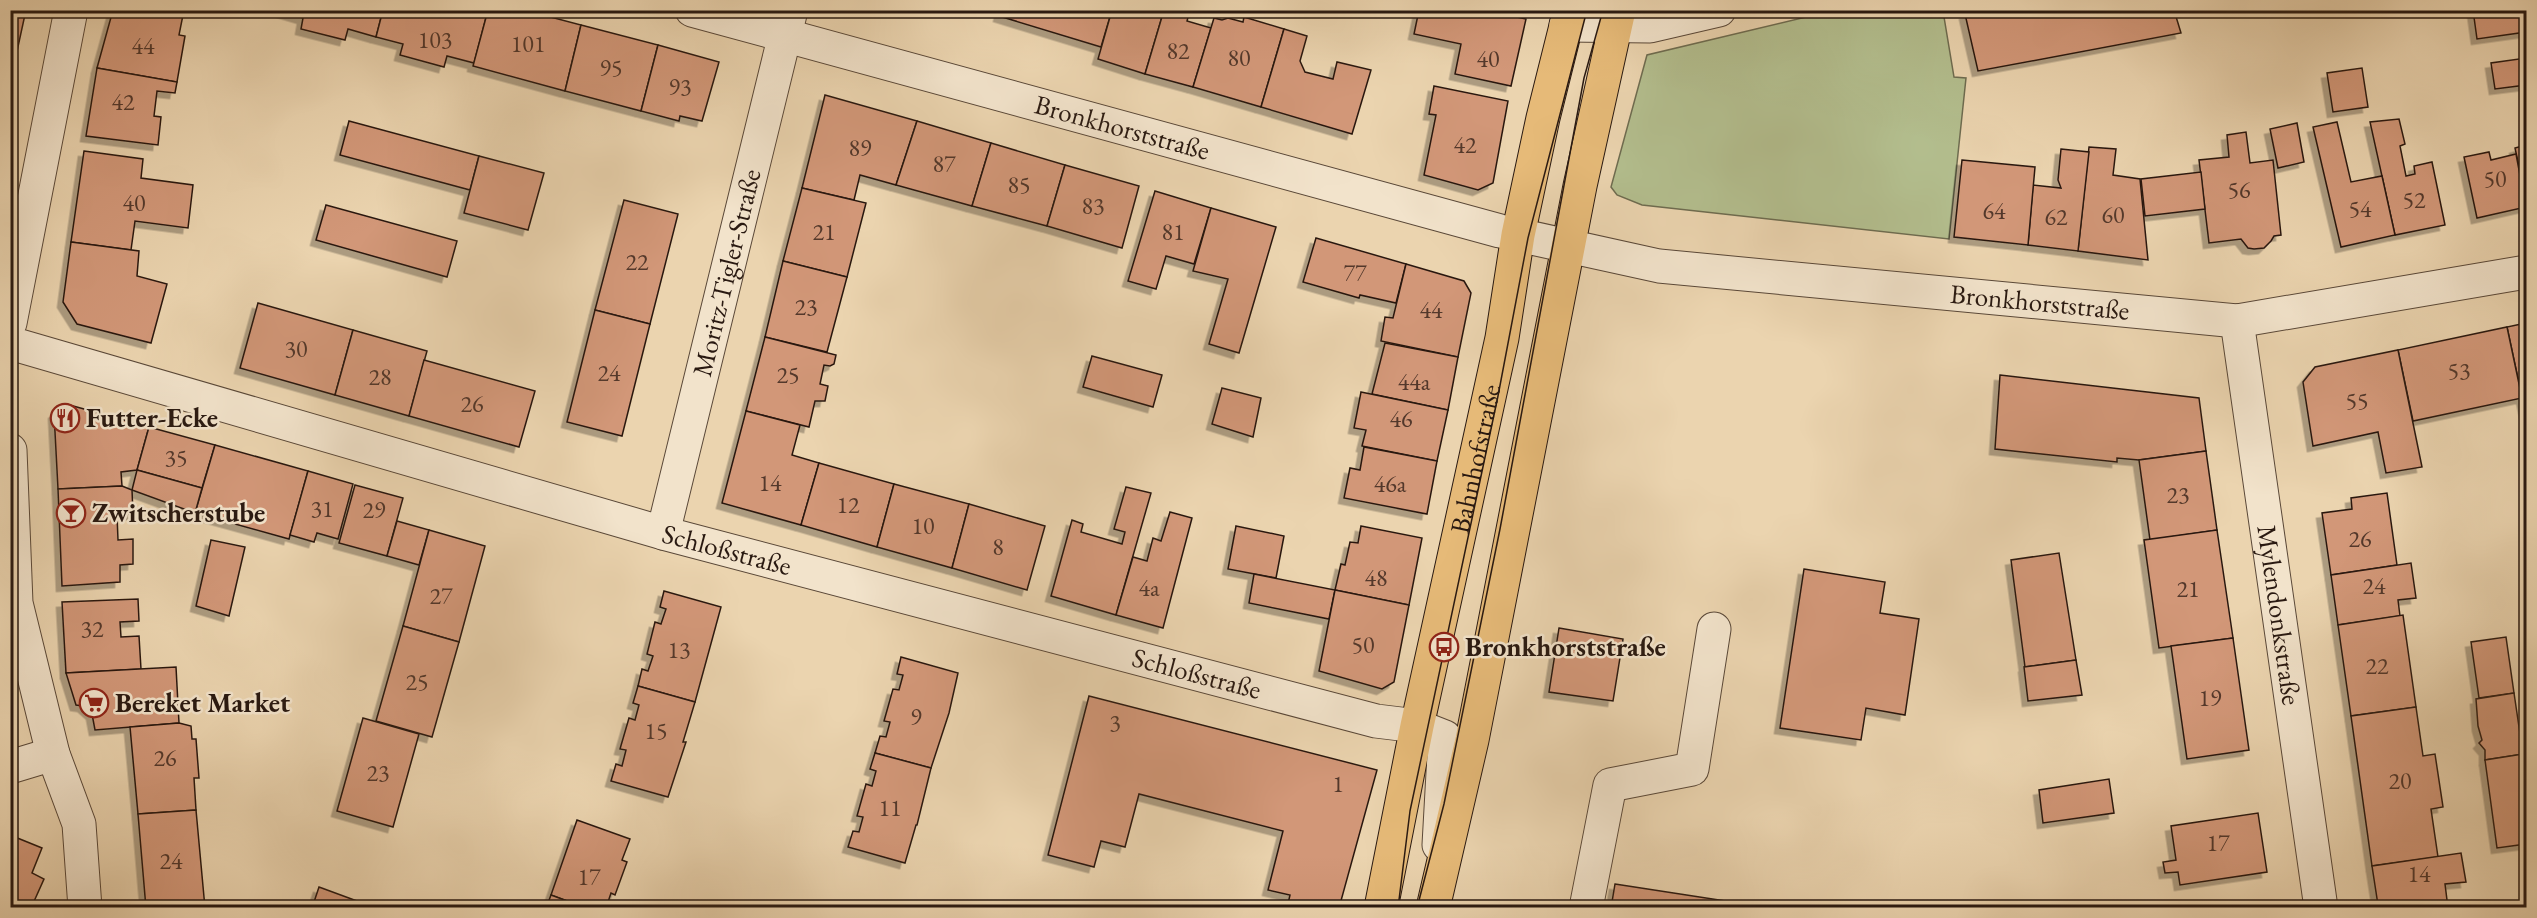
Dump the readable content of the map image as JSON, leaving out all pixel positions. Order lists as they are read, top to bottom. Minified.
{"streets":{"main road":["Bahnhofstraße"],"street":["Bronkhorststraße","Moritz-Tigler-Straße","Schloßstraße","Mylendonkstraße"]},"crossings":[["Bronkhorststraße","Moritz-Tigler-Straße"],["Bronkhorststraße","Bahnhofstraße"],["Bronkhorststraße","Mylendonkstraße"],["Moritz-Tigler-Straße","Schloßstraße"],["Bahnhofstraße","Schloßstraße"]],"places":{"restaurant":["Futter-Ecke"],"bar":["Zwitscherstube"],"bus stop":["Bronkhorststraße"],"supermarket":["Bereket Market"]},"house_numbers":["103","101","44","82","80","40","95","93","42","42","89","87","50","85","56","52","40","83","54","64","60","62","21","81","22","77","23","44","30","53","24","25","28","44a","55","26","46","35","14","46a","23","12","31","29","10","26","8","48","24","4a","21","27","32","50","13","22","25","19","9","3","15","26","23","20","1","11","17","24","14","17"]}
